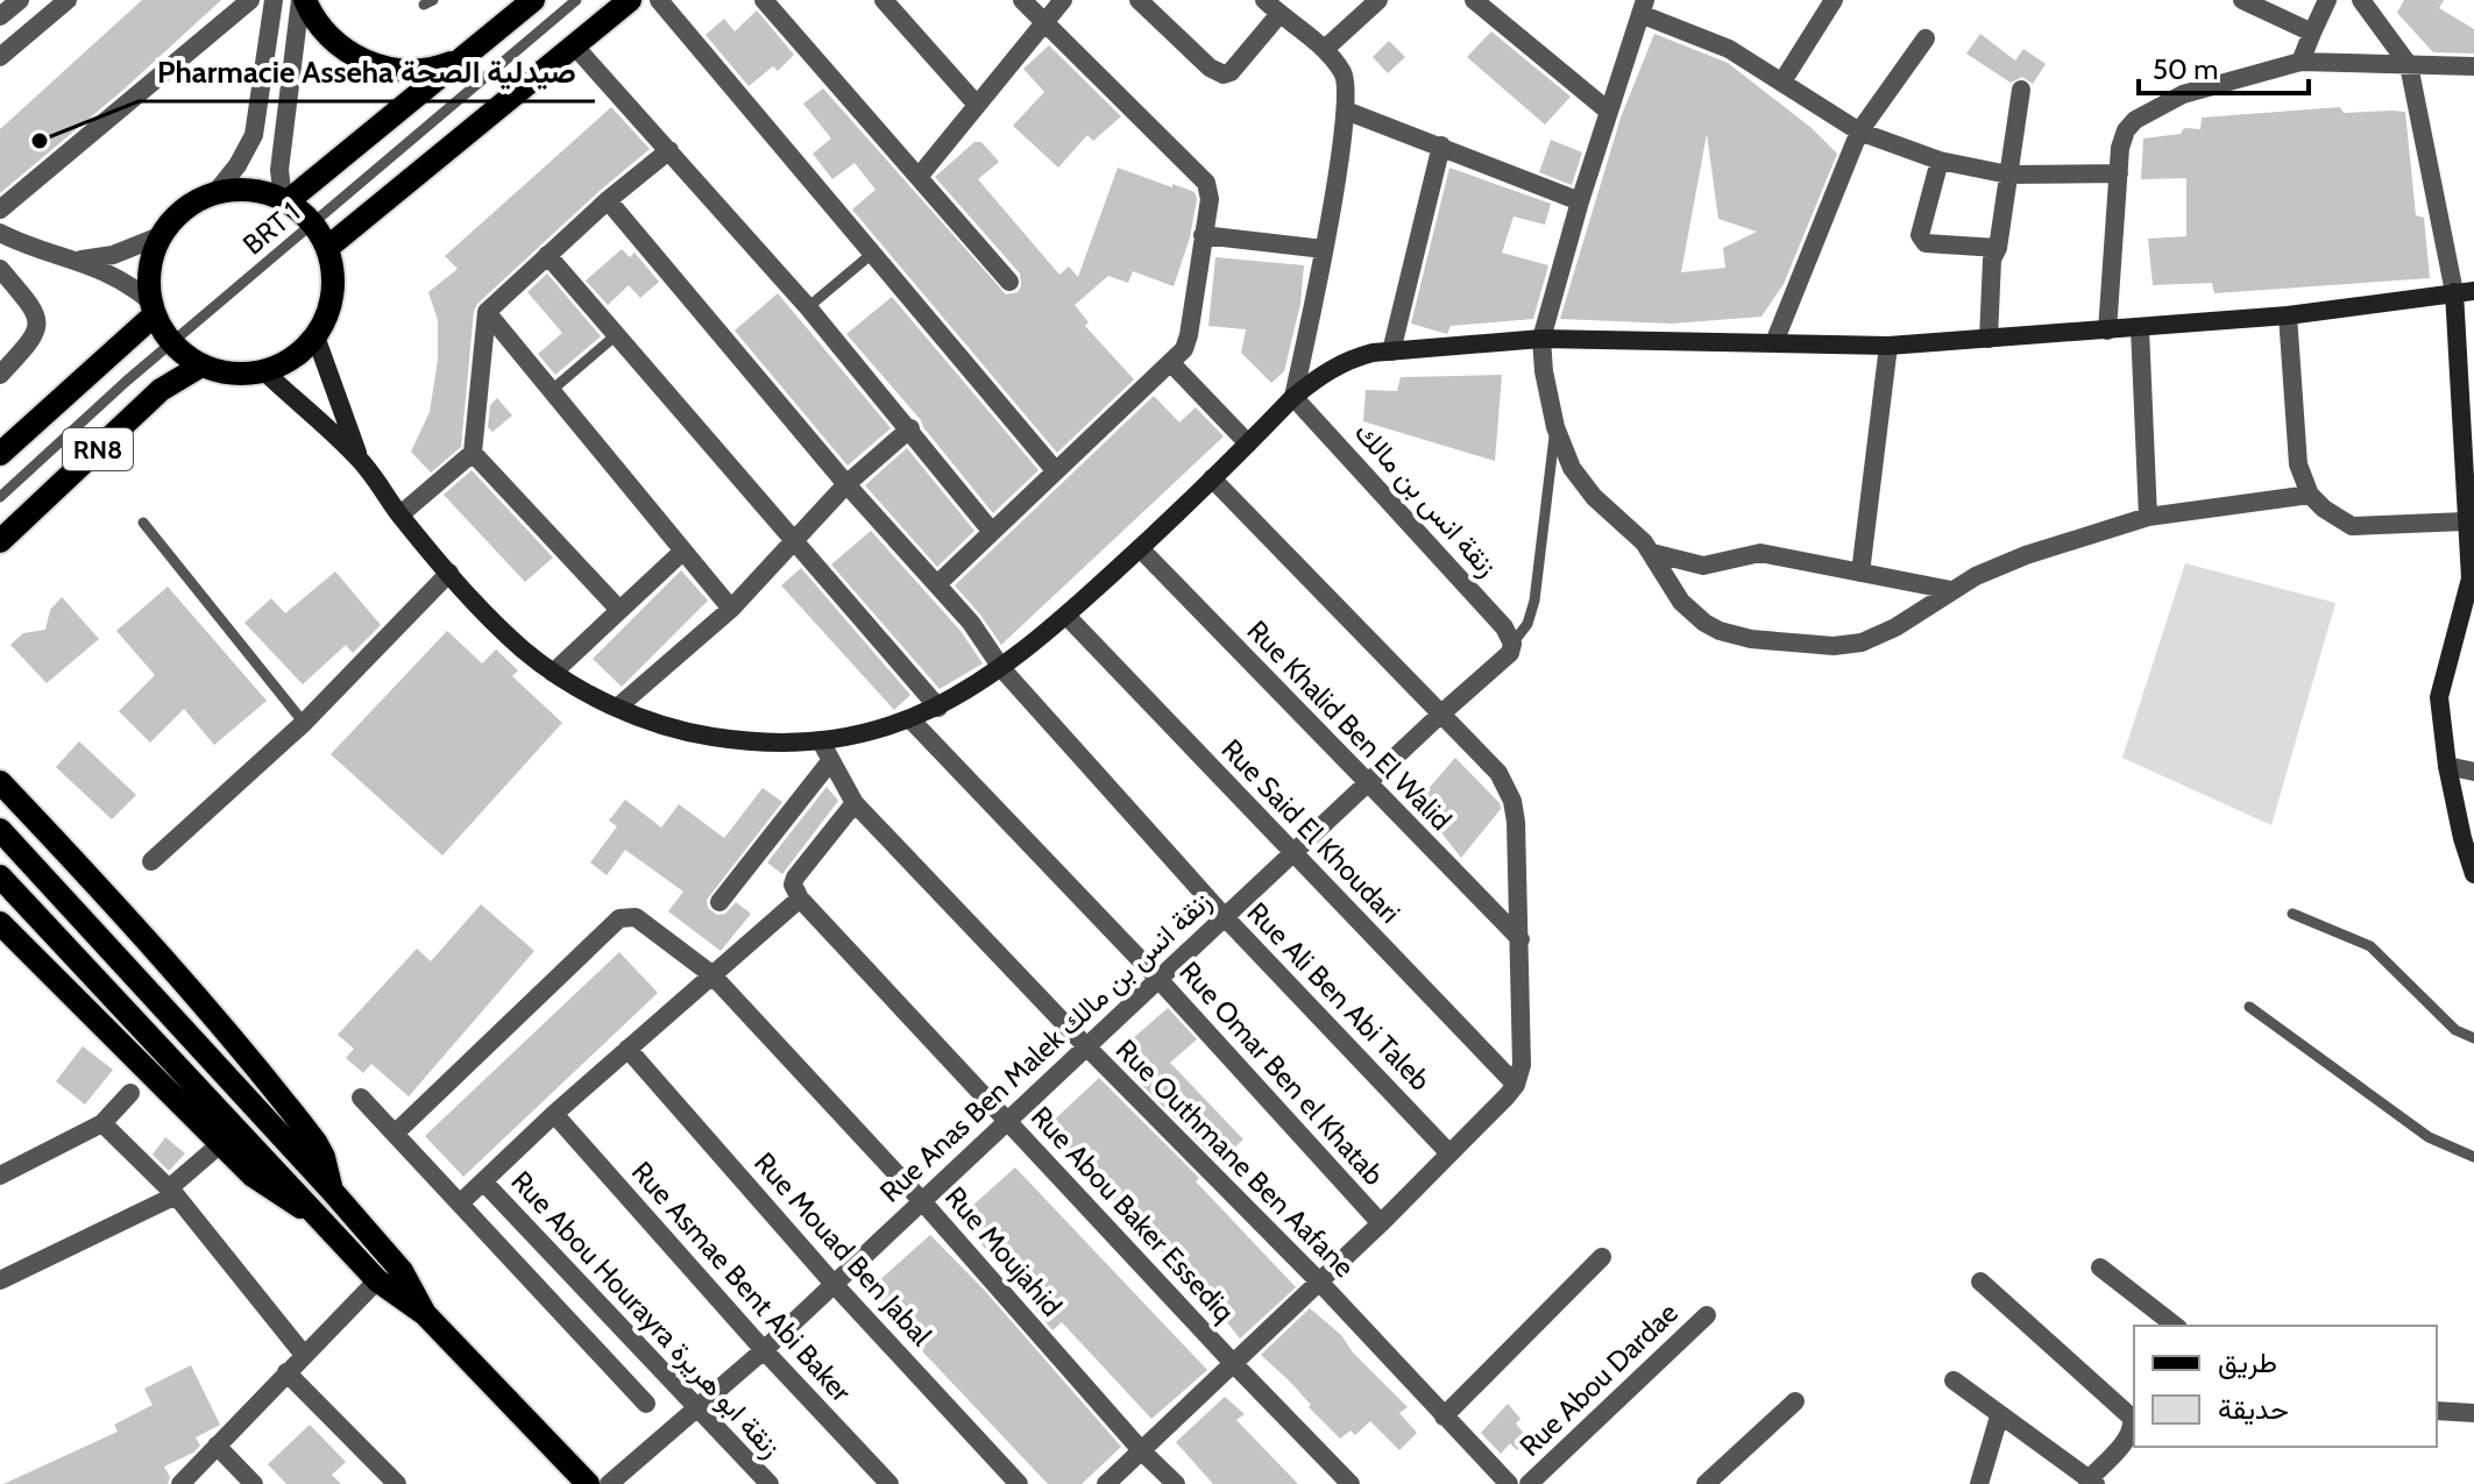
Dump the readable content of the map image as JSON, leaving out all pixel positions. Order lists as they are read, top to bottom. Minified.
{"streets":{"main road":["RN8"],"street":["زنقة انس بن مالك","Rue Khalid Ben El Walid","Rue Said El Khoudari","Rue Ali Ben Abi Taleb","Rue Anas Ben Malek زنقة انس بن مالك","Rue Omar Ben el Khatab","Rue Outhmane Ben Aafane","Rue Abou Baker Essediq","Rue Mouad Ben Jabal","Rue Moujahid","Rue Asmae Bent Abi Baker","Rue Abou Hourayra زنقة ابو هريرة","Rue Abou Dardae"],"lane":["BRT 1"]},"crossings":[["زنقة انس بن مالك","Rue Anas Ben Malek زنقة انس بن مالك"],["Rue Khalid Ben El Walid","Rue Anas Ben Malek زنقة انس بن مالك"],["Rue Said El Khoudari","Rue Anas Ben Malek زنقة انس بن مالك"],["Rue Ali Ben Abi Taleb","Rue Anas Ben Malek زنقة انس بن مالك"],["Rue Anas Ben Malek زنقة انس بن مالك","Rue Omar Ben el Khatab"],["Rue Anas Ben Malek زنقة انس بن مالك","Rue Outhmane Ben Aafane"],["Rue Anas Ben Malek زنقة انس بن مالك","Rue Abou Baker Essediq"],["Rue Anas Ben Malek زنقة انس بن مالك","Rue Mouad Ben Jabal"],["Rue Anas Ben Malek زنقة انس بن مالك","Rue Moujahid"],["Rue Anas Ben Malek زنقة انس بن مالك","Rue Asmae Bent Abi Baker"],["Rue Anas Ben Malek زنقة انس بن مالك","Rue Abou Hourayra زنقة ابو هريرة"]],"places":["Pharmacie Asseha صيدلية الصحة"],"legend":["طريق","حديقة"],"scale_bar":"50 m"}
